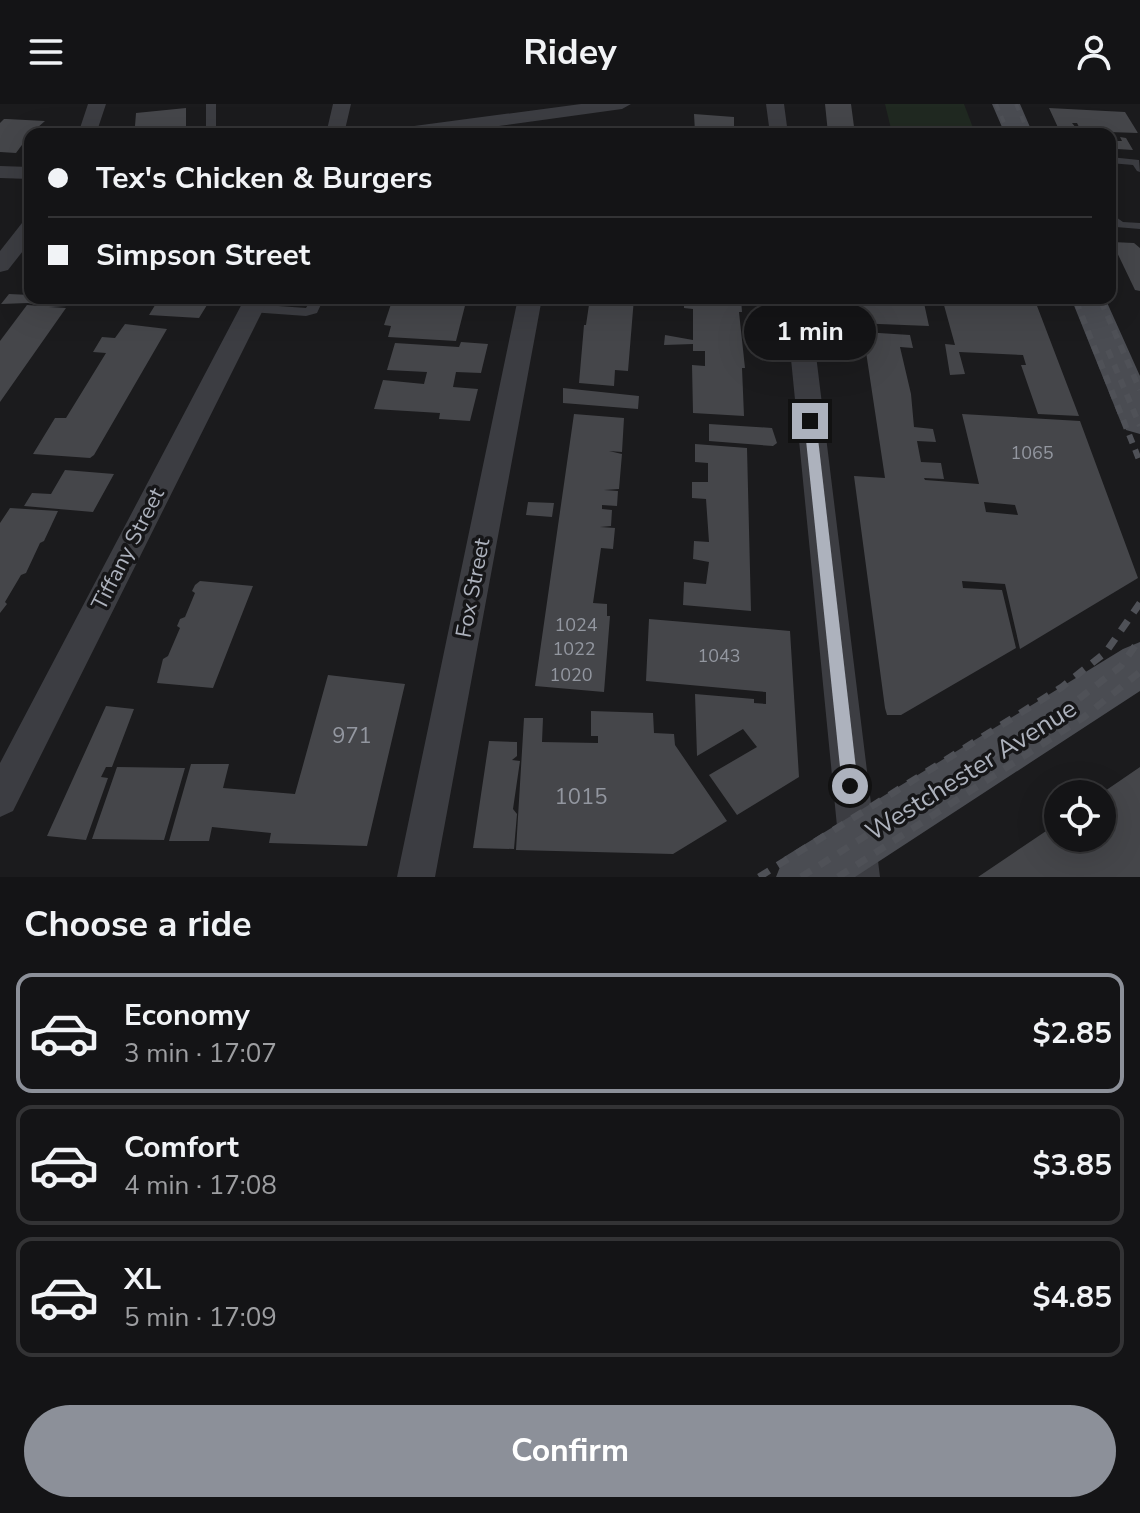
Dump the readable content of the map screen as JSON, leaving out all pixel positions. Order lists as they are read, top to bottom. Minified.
{"streets":{"main road":["Westchester Avenue"],"street":["Tiffany Street","Fox Street"]},"house_numbers":["1065","1024","1022","1043","1020","971","1015"],"page":{"header":"Ridey","banner":["Tex's Chicken & Burgers","Simpson Street"],"bubble":"1 min","heading":"Choose a ride","list":[{"name":"Economy","note":"3 min · 17:07","value":"$2.85"},{"name":"Comfort","note":"4 min · 17:08","value":"$3.85"},{"name":"XL","note":"5 min · 17:09","value":"$4.85"}],"buttons":"Confirm"}}
